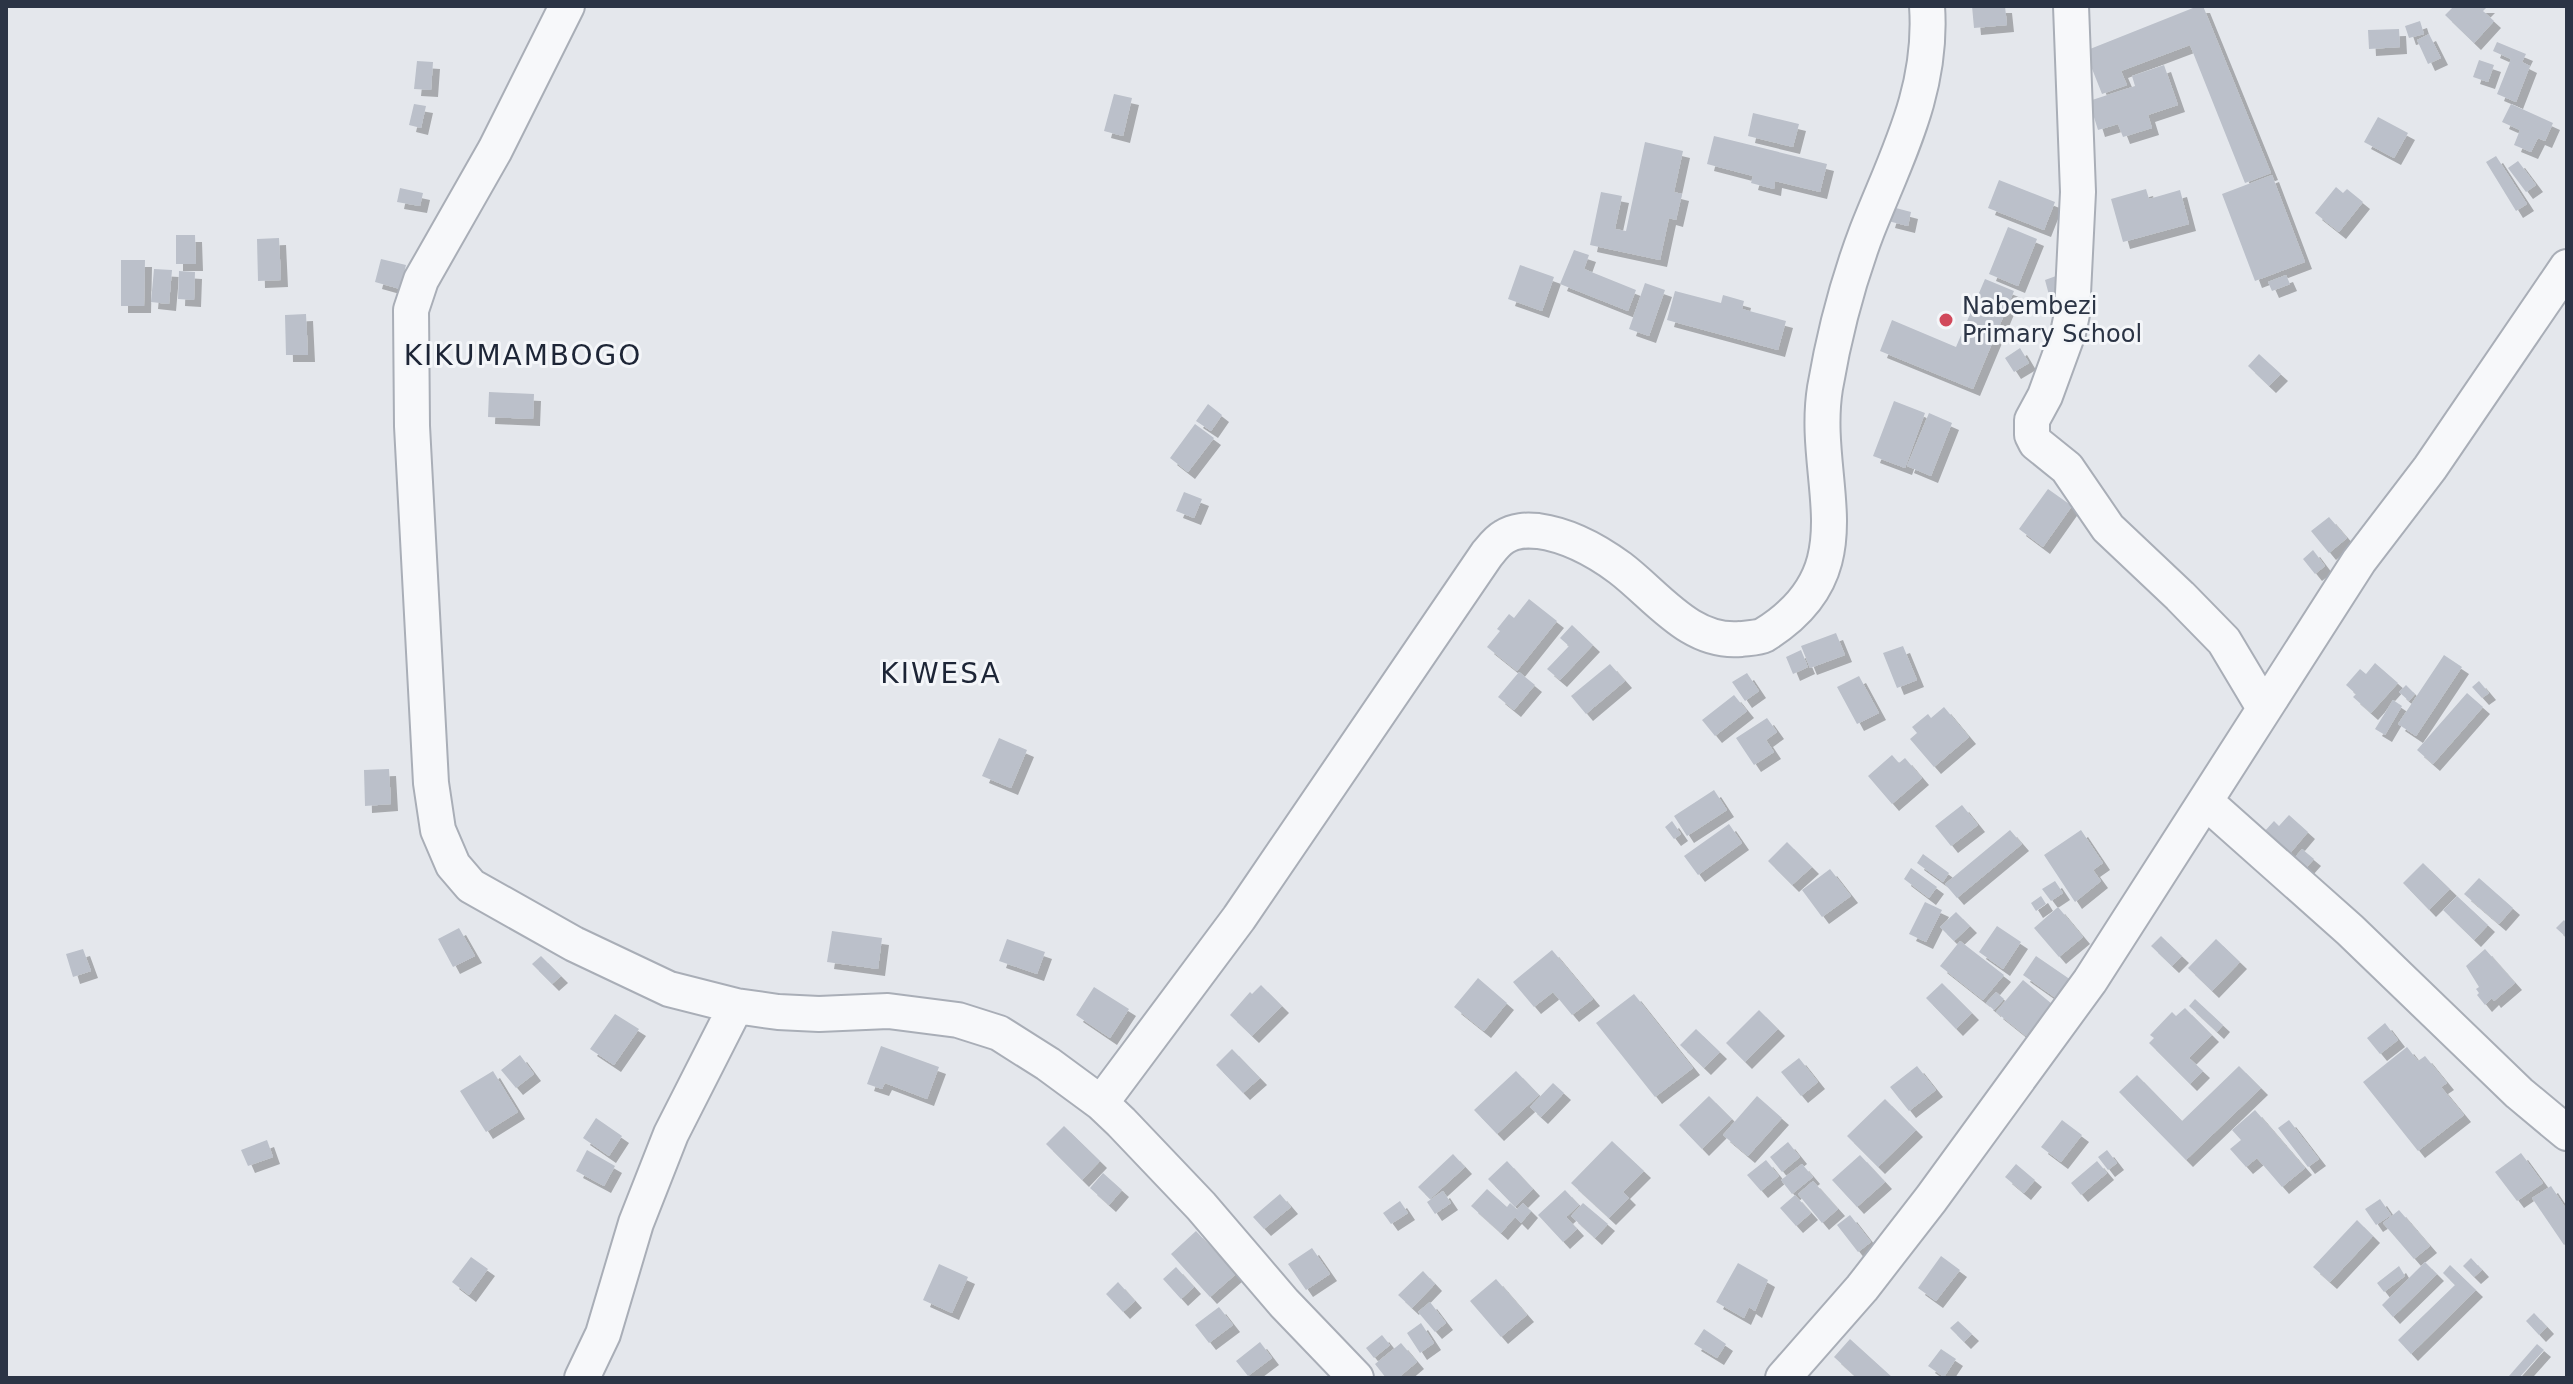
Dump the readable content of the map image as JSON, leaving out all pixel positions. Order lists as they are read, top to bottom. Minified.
{"districts":["KIKUMAMBOGO","KIWESA"],"places":["Nabembezi Primary School"]}
